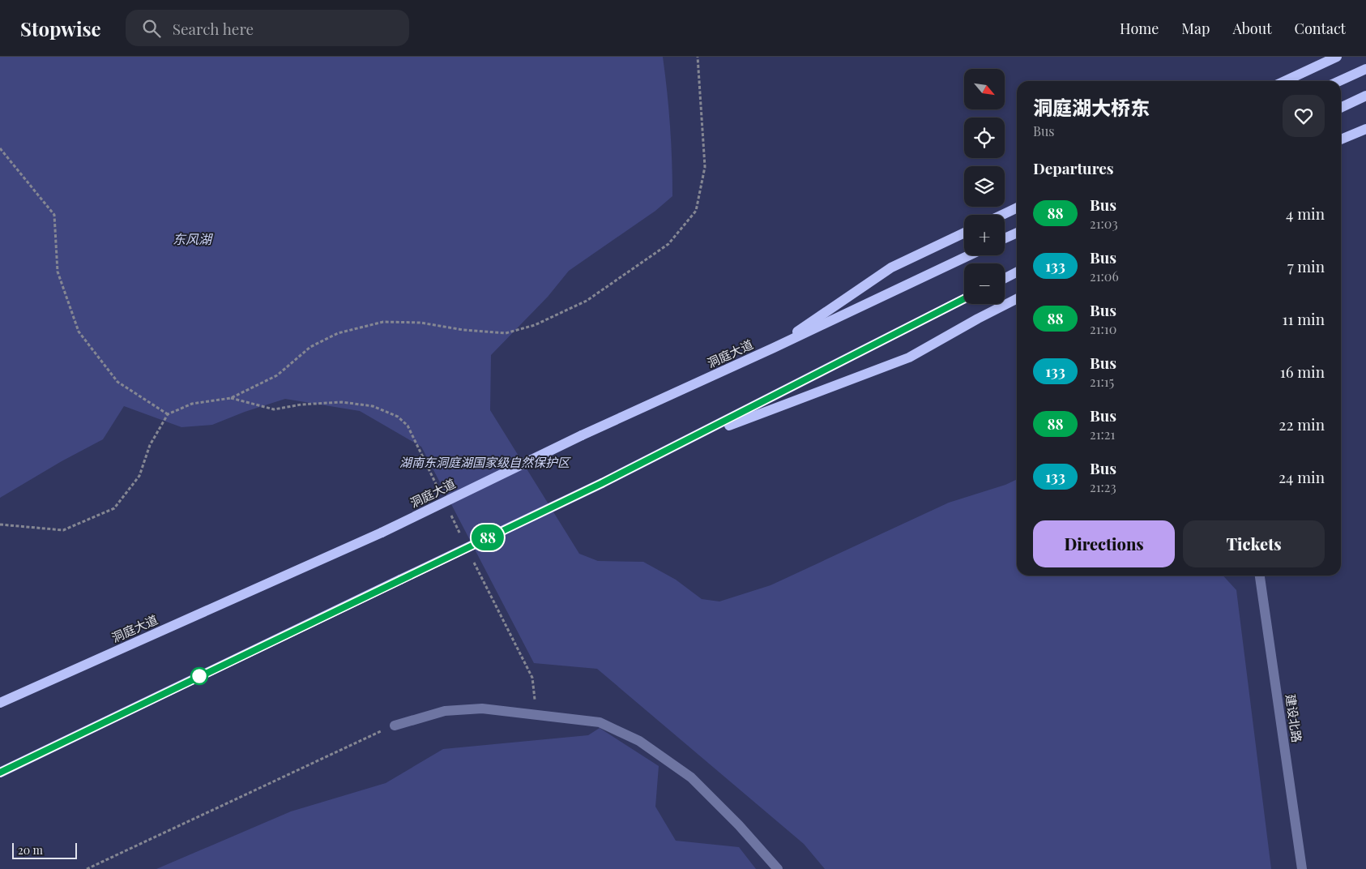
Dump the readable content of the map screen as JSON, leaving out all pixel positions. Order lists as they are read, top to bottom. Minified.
{"streets":{"main road":["洞庭大道"],"street":["建设北路"]},"water":["东风湖"],"parks":["湖南东洞庭湖国家级自然保护区"],"lines":["bus line 88"],"scale_bar":"20 m","north":"bottom right","page":{"header":"Stopwise","search":"Search here","nav":["Home","Map","About","Contact"],"on_map":"88","map_buttons":["+","−"],"heading":[["洞庭湖大桥东","Bus"],"Departures"],"list":[{"mark":"88","name":"Bus","note":"21:03","value":"4 min"},{"mark":"133","name":"Bus","note":"21:06","value":"7 min"},{"mark":"88","name":"Bus","note":"21:10","value":"11 min"},{"mark":"133","name":"Bus","note":"21:15","value":"16 min"},{"mark":"88","name":"Bus","note":"21:21","value":"22 min"},{"mark":"133","name":"Bus","note":"21:23","value":"24 min"}],"buttons":["Directions","Tickets"],"scale":"20 m"}}
